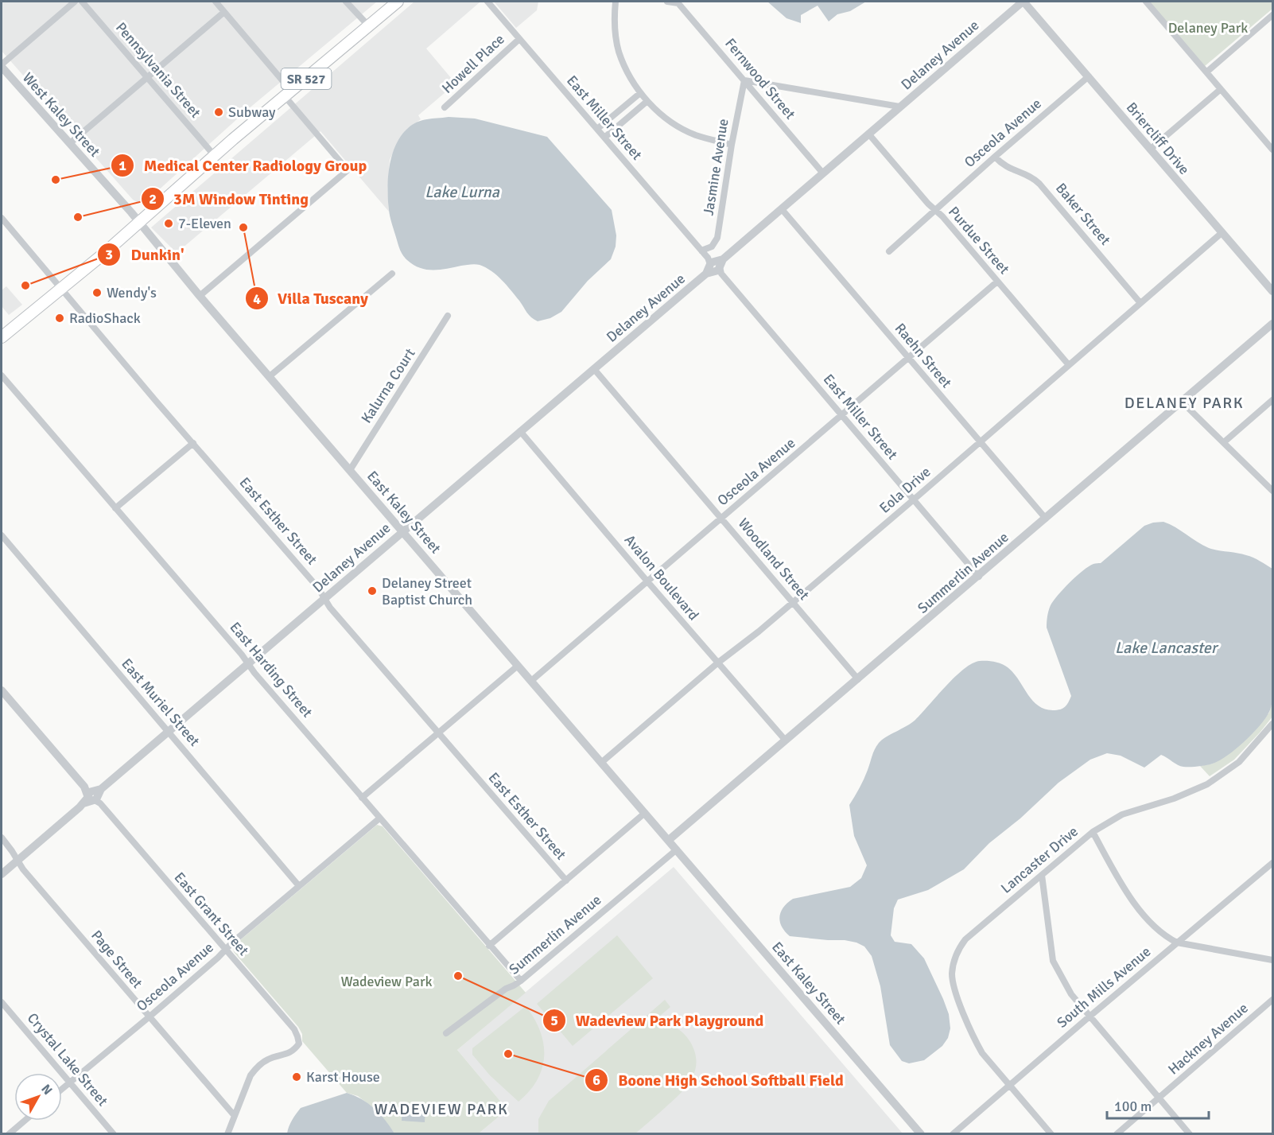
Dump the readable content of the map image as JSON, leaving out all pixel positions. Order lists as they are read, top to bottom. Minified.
{"streets":{"main road":["SR 527"],"street":["Delaney Avenue","Howell Place","Pennsylvania Street","Fernwood Street","West Kaley Street","East Miller Street","Osceola Avenue","Briercliff Drive","Jasmine Avenue","Baker Street","Purdue Street","Raehn Street","Kalurna Court","Eola Drive","East Kaley Street","East Esther Street","Woodland Street","Summerlin Avenue","Avalon Boulevard","East Harding Street","East Muriel Street","Lancaster Drive","East Grant Street","Page Street","South Mills Avenue","Hackney Avenue","Crystal Lake Street"]},"crossings":[["Delaney Avenue","Fernwood Street"],["Delaney Avenue","East Miller Street"],["Delaney Avenue","Briercliff Drive"],["Delaney Avenue","Purdue Street"],["Delaney Avenue","Raehn Street"],["Delaney Avenue","East Kaley Street"],["Delaney Avenue","East Esther Street"],["Delaney Avenue","Woodland Street"],["Delaney Avenue","Avalon Boulevard"],["Delaney Avenue","East Harding Street"],["Delaney Avenue","East Muriel Street"],["Delaney Avenue","East Grant Street"],["Delaney Avenue","Page Street"],["Howell Place","East Miller Street"],["Pennsylvania Street","SR 527"],["SR 527","West Kaley Street"],["SR 527","East Kaley Street"],["SR 527","East Esther Street"],["Fernwood Street","Jasmine Avenue"],["West Kaley Street","East Kaley Street"],["East Miller Street","Osceola Avenue"],["East Miller Street","Jasmine Avenue"],["East Miller Street","Eola Drive"],["East Miller Street","Summerlin Avenue"],["Osceola Avenue","Briercliff Drive"],["Osceola Avenue","Baker Street"],["Osceola Avenue","Purdue Street"],["Osceola Avenue","Raehn Street"],["Osceola Avenue","East Kaley Street"],["Osceola Avenue","Woodland Street"],["Osceola Avenue","Avalon Boulevard"],["Osceola Avenue","East Harding Street"],["Osceola Avenue","East Muriel Street"],["Osceola Avenue","East Grant Street"],["Osceola Avenue","Page Street"],["Osceola Avenue","Crystal Lake Street"],["Briercliff Drive","Eola Drive"],["Baker Street","Eola Drive"],["Purdue Street","Eola Drive"],["Raehn Street","Eola Drive"],["Raehn Street","Summerlin Avenue"],["Kalurna Court","East Kaley Street"],["Eola Drive","East Kaley Street"],["Eola Drive","Woodland Street"],["Eola Drive","Avalon Boulevard"],["East Kaley Street","Summerlin Avenue"],["Woodland Street","Summerlin Avenue"],["Summerlin Avenue","Avalon Boulevard"],["Summerlin Avenue","East Harding Street"],["Lancaster Drive","South Mills Avenue"],["East Grant Street","Page Street"]],"districts":["DELANEY PARK","WADEVIEW PARK"],"water":["Lake Lurna","Lake Lancaster"],"parks":["Delaney Park","Wadeview Park"],"places":["Subway","Medical Center Radiology Group","3M Window Tinting","7-Eleven","Villa Tuscany","Dunkin'","Wendy's","RadioShack","Delaney Street Baptist Church","Wadeview Park Playground","Boone High School Softball Field","Karst House"],"scale_bar":"100 m","north":"top right"}
